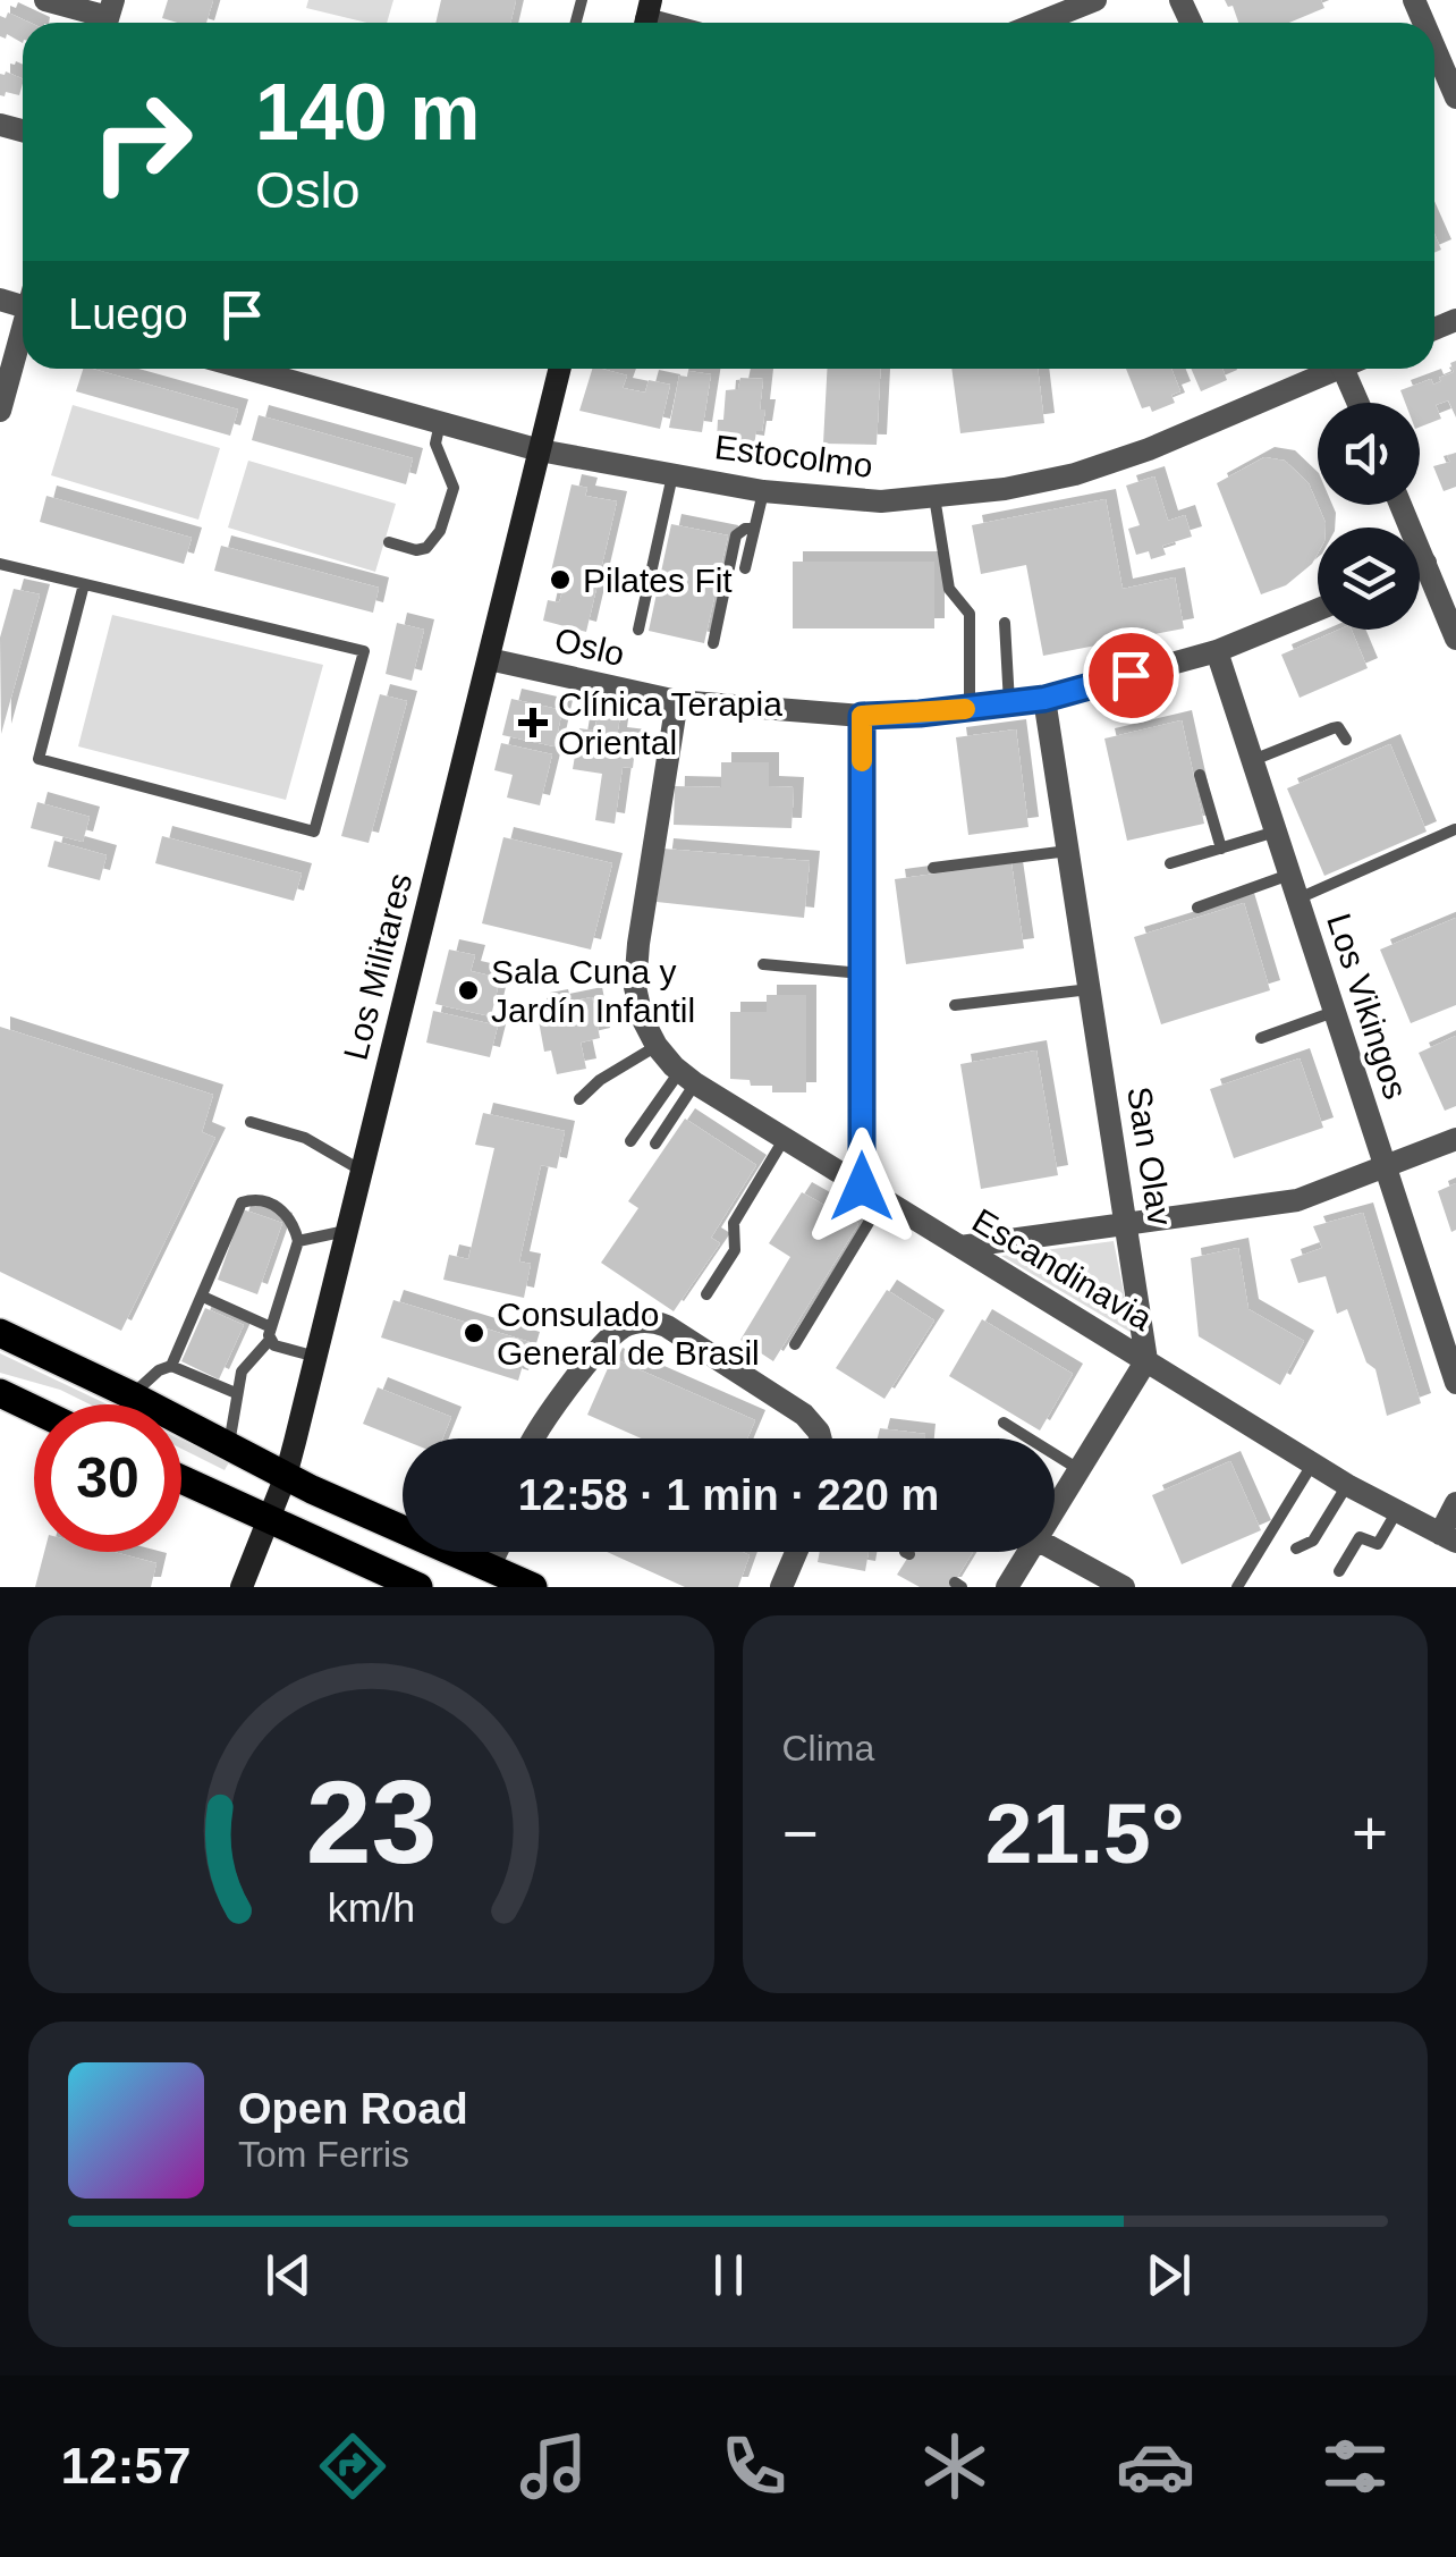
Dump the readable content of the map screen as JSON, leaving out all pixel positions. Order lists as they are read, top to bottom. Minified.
{"streets":{"main road":["Los Militares"],"street":["Estocolmo","Oslo","Los Vikingos","San Olav","Escandinavia"]},"crossings":[["Estocolmo","Los Militares"],["Oslo","Los Militares"],["Oslo","Los Vikingos"],["Oslo","San Olav"],["Oslo","Escandinavia"],["San Olav","Escandinavia"]],"places":{"other":["Pilates Fit","Sala Cuna y Jardín Infantil","Consulado General de Brasil"],"health":["Clínica Terapia Oriental"]},"page":{"turn":["140 m","Oslo"],"then":"Luego","limit":"30","trip":"12:58 · 1 min · 220 m","tile":"Clima","heat":["−","21.5°","+"],"song":["Open Road","Tom Ferris"],"tabs":"12:57","gauge":["23","km/h"]}}
